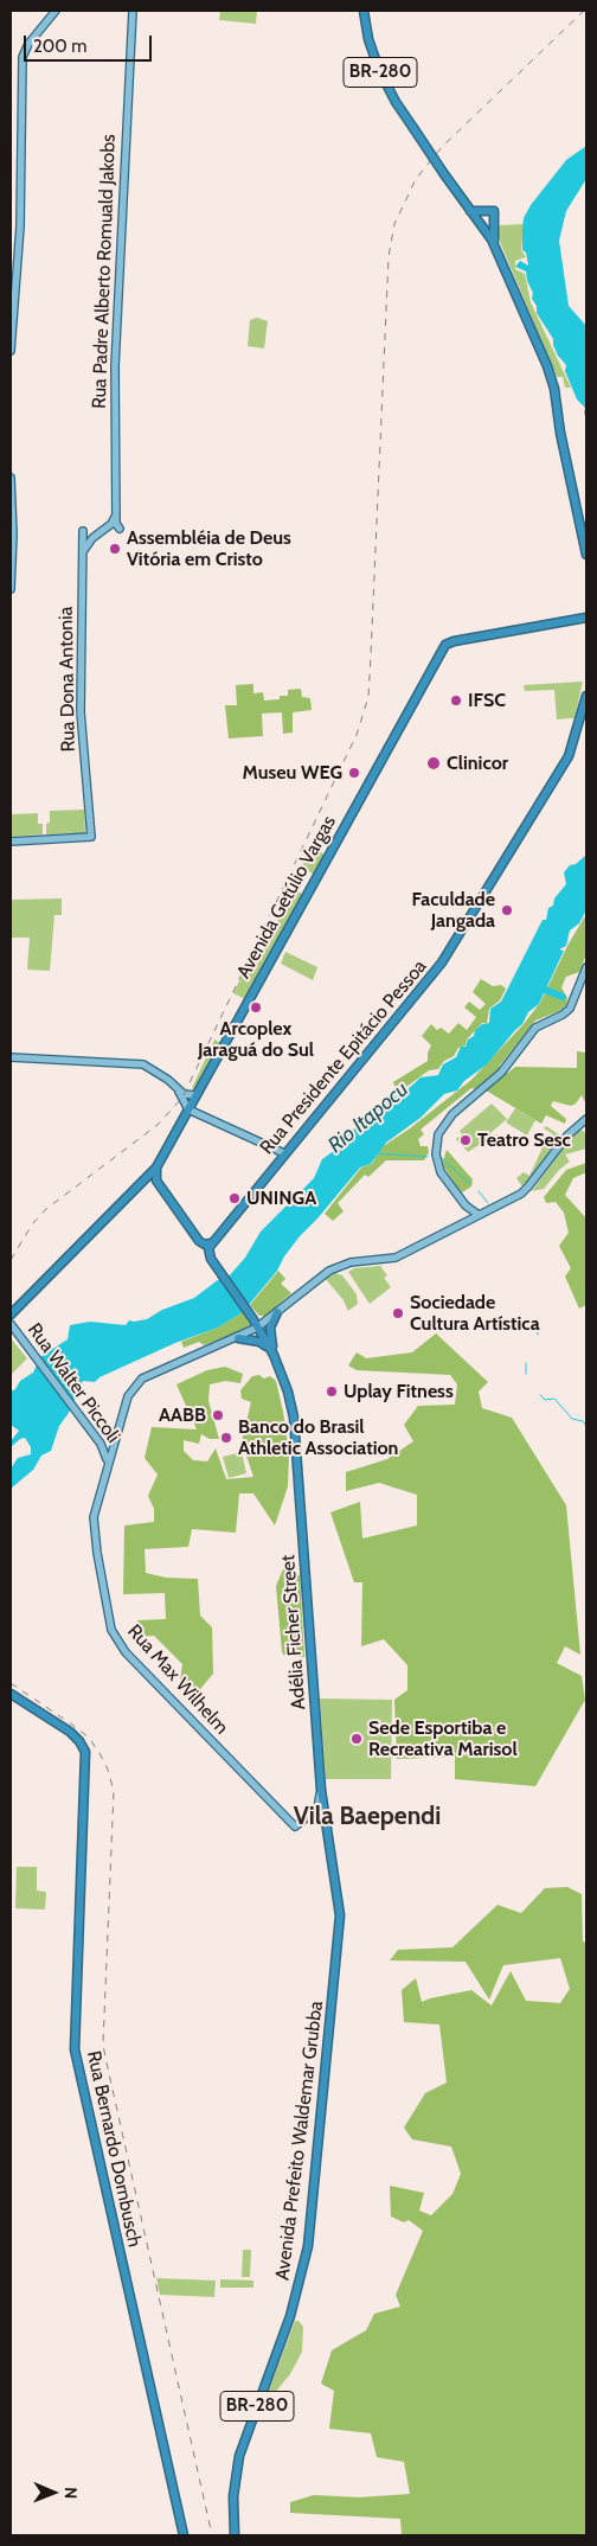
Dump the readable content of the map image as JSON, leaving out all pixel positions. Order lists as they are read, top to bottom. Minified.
{"streets":{"highway":["BR-280","Avenida Getúlio Vargas","Rua Presidente Epitácio Pessoa","Adélia Ficher Street","Avenida Prefeito Waldemar Grubba","Rua Bernardo Dornbusch"],"main road":["Rua Padre Alberto Romuald Jakobs","Rua Dona Antonia","Rua Walter Piccoli","Rua Max Wilhelm"]},"crossings":[["Rua Walter Piccoli","Rua Max Wilhelm"],["Adélia Ficher Street","Rua Max Wilhelm"],["Adélia Ficher Street","Avenida Prefeito Waldemar Grubba"]],"districts":["Vila Baependi"],"water":["Rio Itapocu"],"places":["Assembléia de Deus Vitória em Cristo","IFSC","Clinicor","Museu WEG","Faculdade Jangada","Arcoplex Jaraguá do Sul","Teatro Sesc","UNINGA","Sociedade Cultura Artística","Uplay Fitness","AABB","Banco do Brasil Athletic Association","Sede Esportiba e Recreativa Marisol"],"scale_bar":"200 m","north":"right"}
